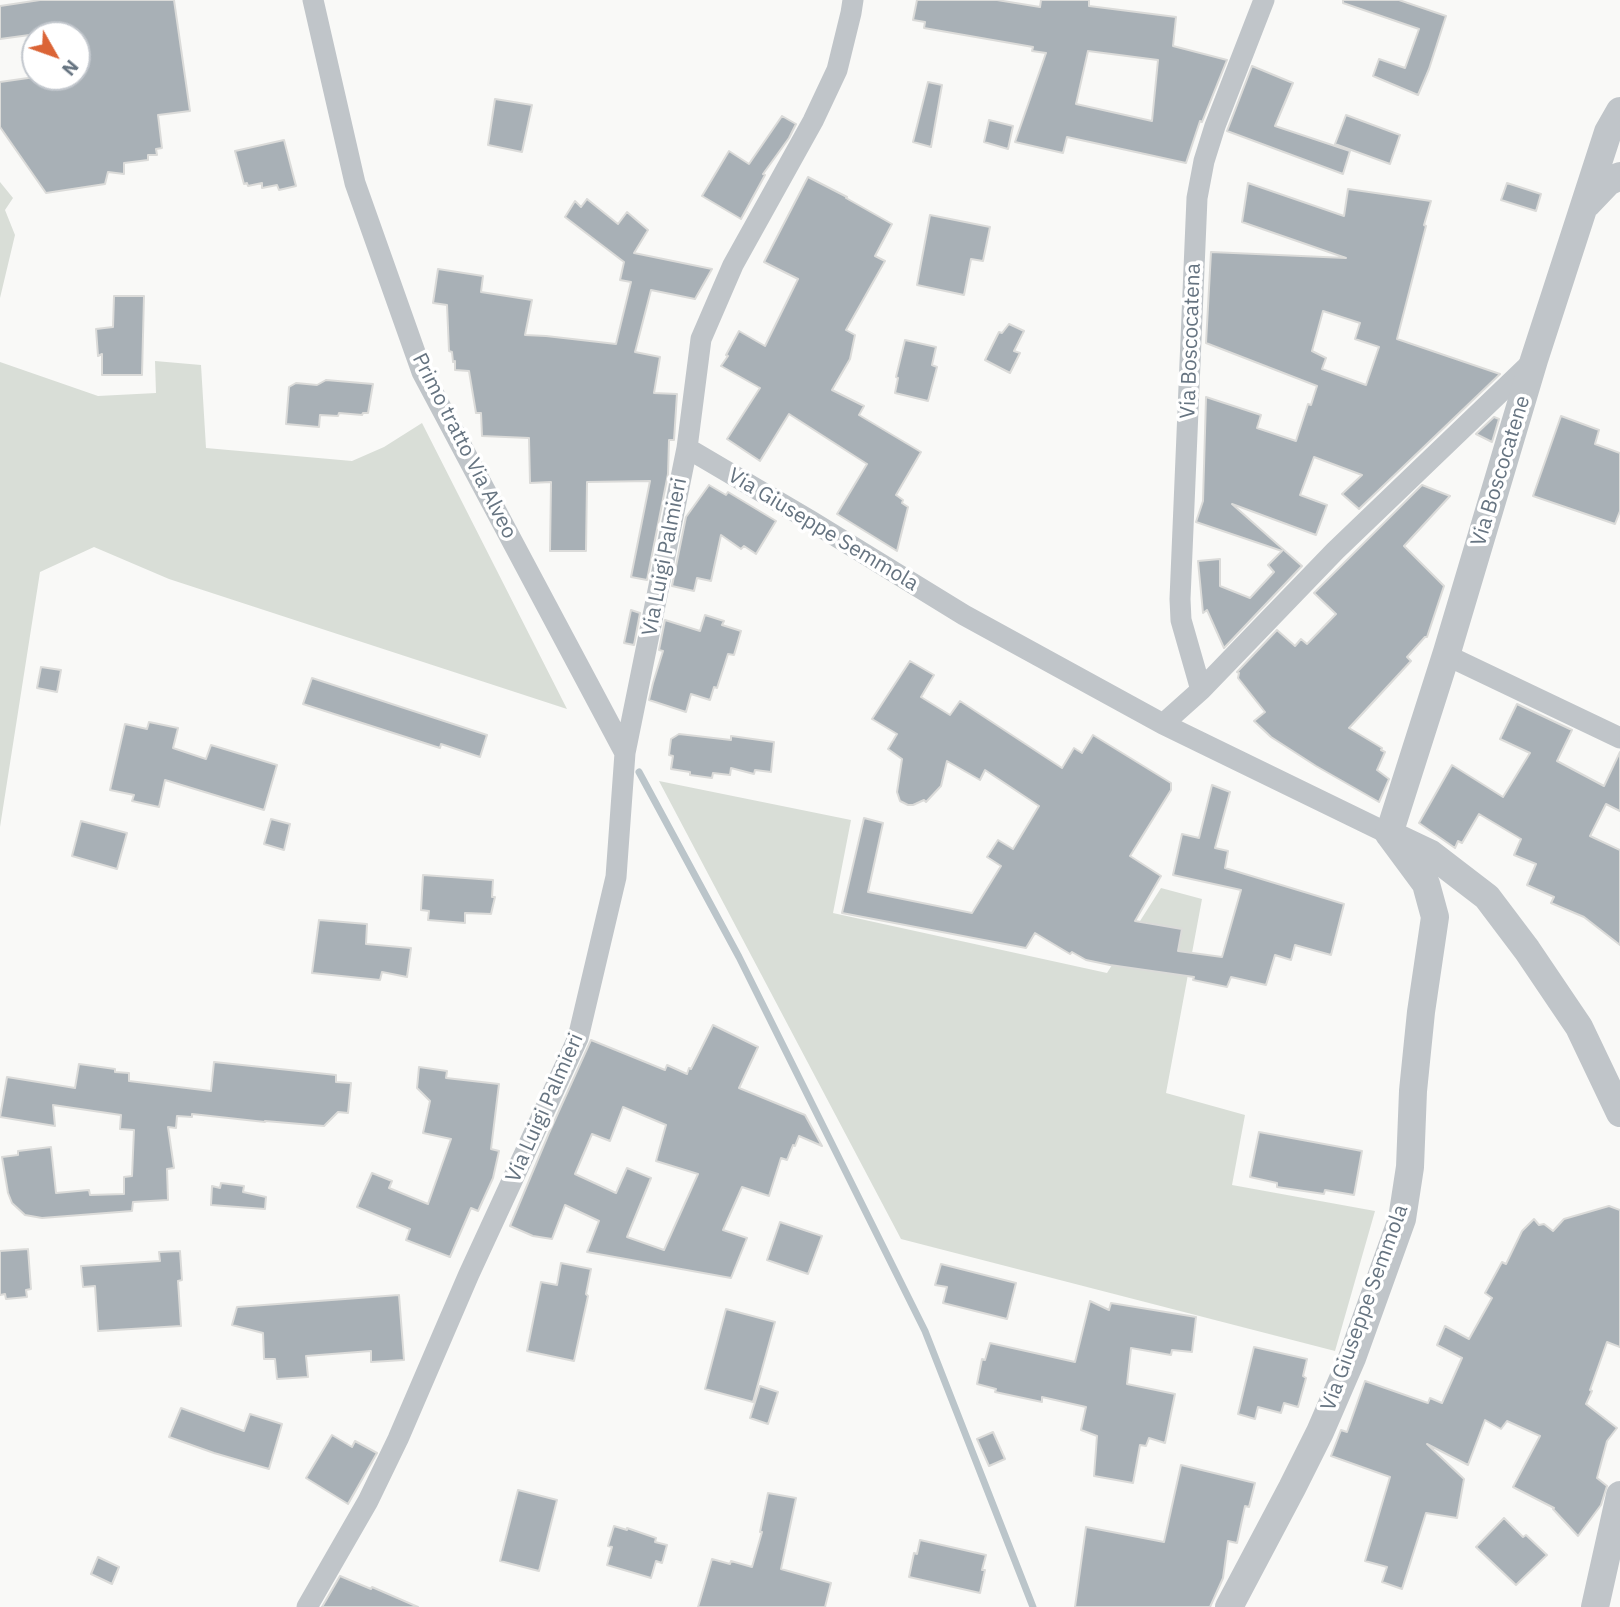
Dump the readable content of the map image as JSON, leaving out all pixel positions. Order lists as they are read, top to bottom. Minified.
{"streets":{"street":["Via Boscocatena","Primo tratto Via Alveo","Via Boscocatene","Via Giuseppe Semmola","Via Luigi Palmieri"]},"crossings":[["Primo tratto Via Alveo","Via Luigi Palmieri"],["Via Boscocatene","Via Giuseppe Semmola"],["Via Giuseppe Semmola","Via Luigi Palmieri"]],"north":"bottom right"}
